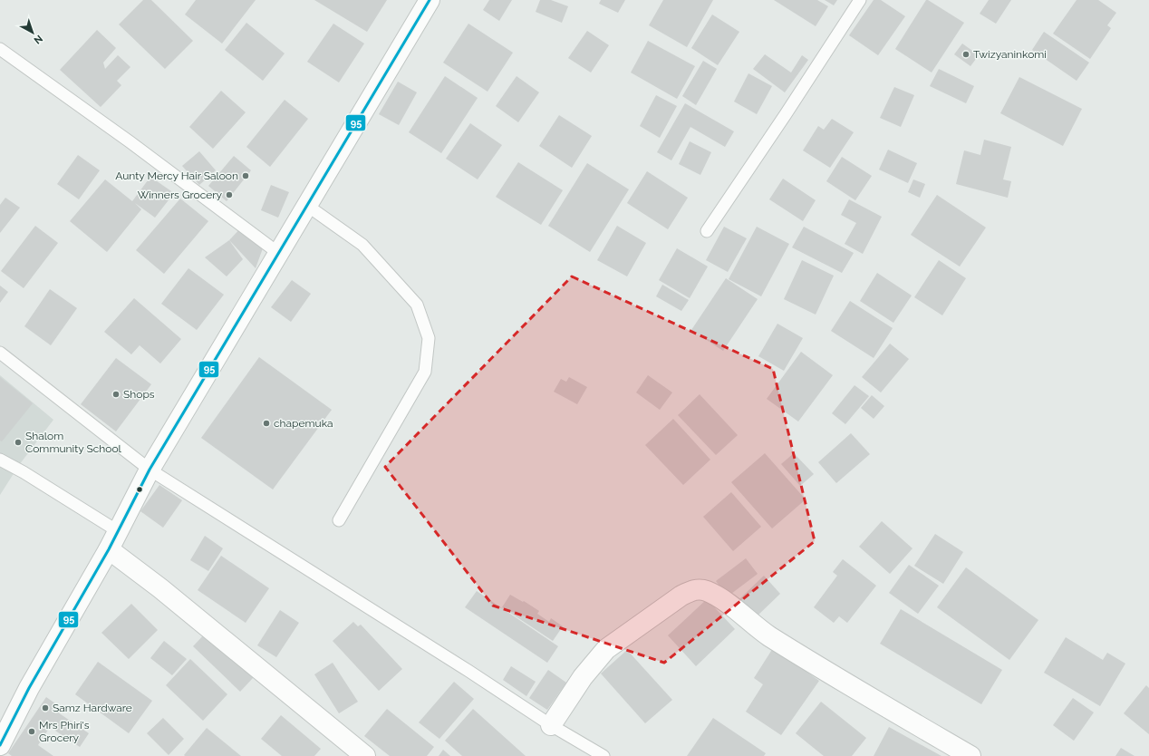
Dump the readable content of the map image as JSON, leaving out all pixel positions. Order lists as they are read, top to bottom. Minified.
{"places":["Twizyaninkomi","Aunty Mercy Hair Saloon","Winners Grocery","Shops","chapemuka","Shalom Community School","Samz Hardware","Mrs Phiri's Grocery"],"lines":["transit line 95"],"north":"bottom right"}
